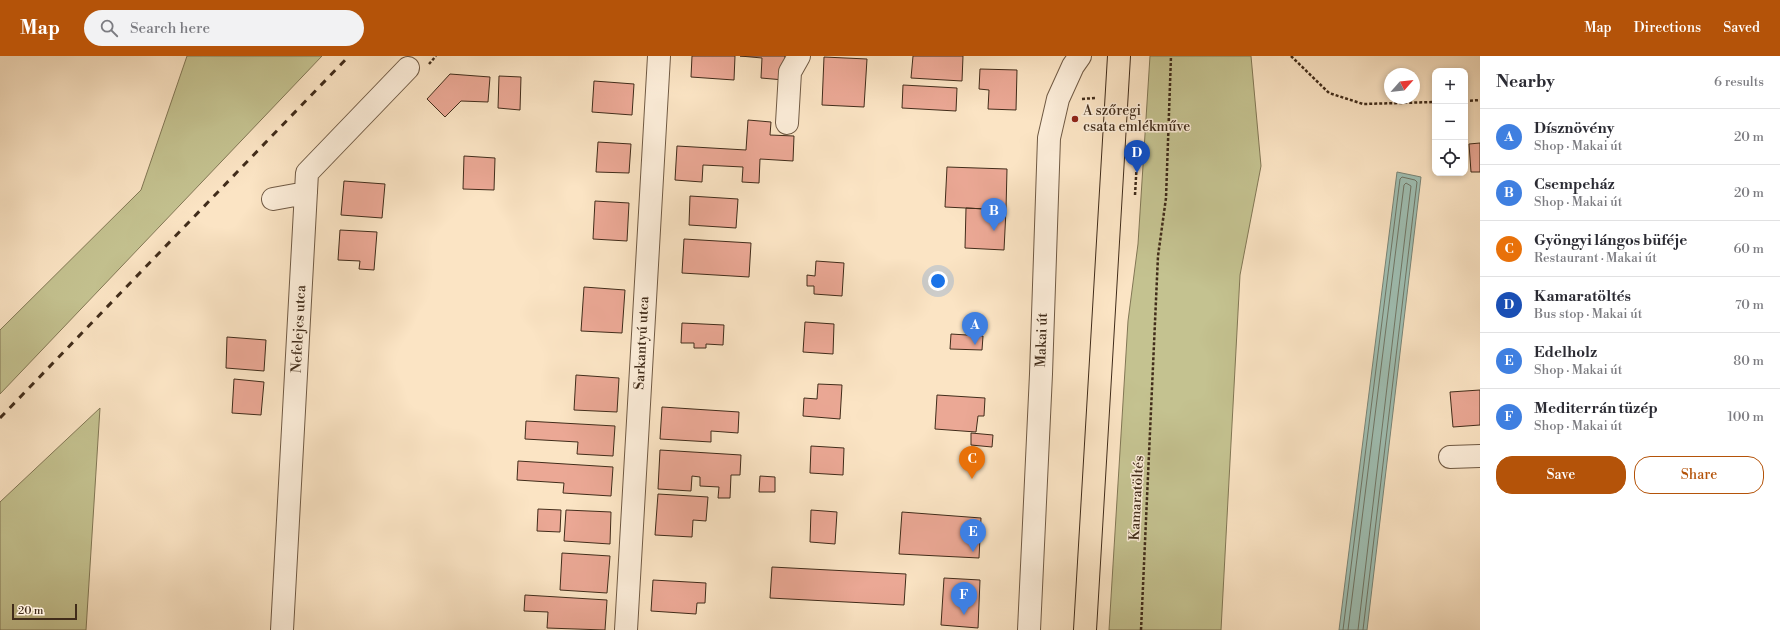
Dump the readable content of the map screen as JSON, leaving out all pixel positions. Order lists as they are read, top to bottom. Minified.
{"streets":{"street":["Nefelejcs utca","Makai út","Sarkantyú utca"],"path":["Kamaratöltés"]},"places":["A szőregi csata emlékműve"],"scale_bar":"20 m","north":"top right","page":{"header":"Map","search":"Search here","nav":["Map","Directions","Saved"],"heading":["Nearby","6 results"],"map_buttons":["+","−"],"list":[{"mark":"A","name":"Dísznövény","note":"Shop · Makai út","value":"20 m"},{"mark":"B","name":"Csempeház","note":"Shop · Makai út","value":"20 m"},{"mark":"C","name":"Gyöngyi lángos büféje","note":"Restaurant · Makai út","value":"60 m"},{"mark":"D","name":"Kamaratöltés","note":"Bus stop · Makai út","value":"70 m"},{"mark":"E","name":"Edelholz","note":"Shop · Makai út","value":"80 m"},{"mark":"F","name":"Mediterrán tüzép","note":"Shop · Makai út","value":"100 m"}],"pins":["D","B","A","C","E","F"],"buttons":["Save","Share"],"scale":"20 m"}}
